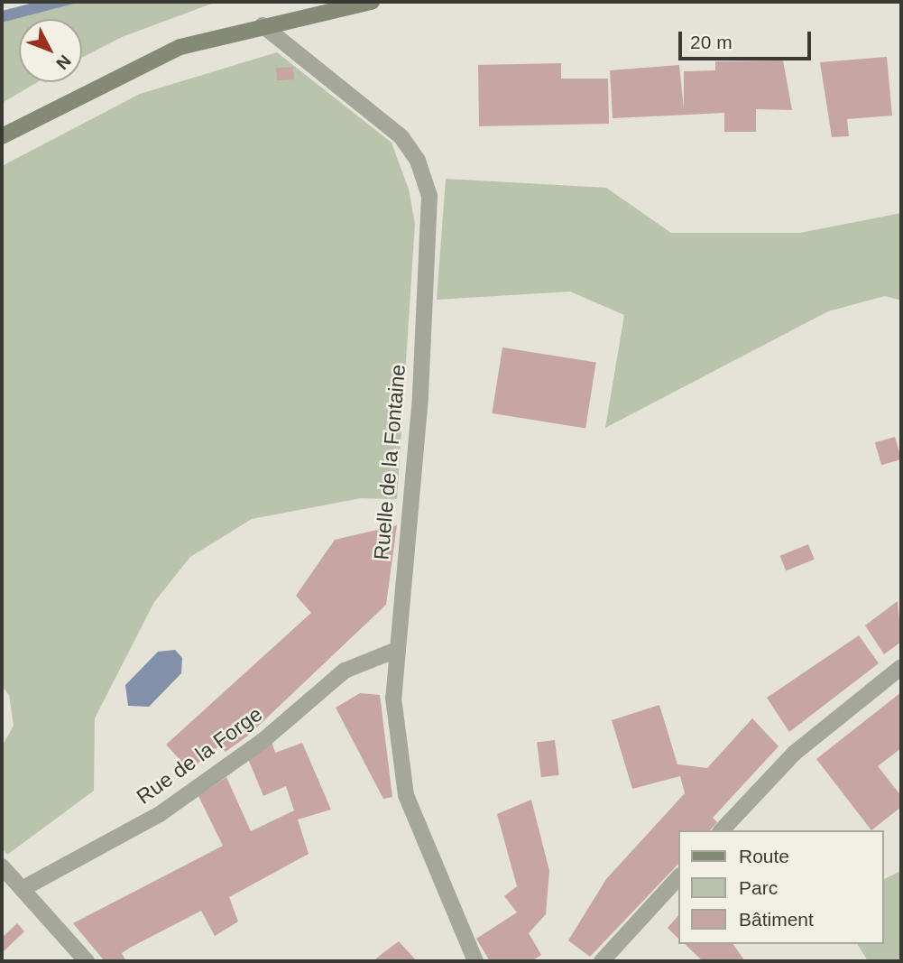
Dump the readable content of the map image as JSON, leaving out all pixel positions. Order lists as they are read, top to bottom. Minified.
{"streets":{"street":["Ruelle de la Fontaine","Rue de la Forge"]},"crossings":[["Ruelle de la Fontaine","Rue de la Forge"]],"legend":["Route","Parc","Bâtiment"],"scale_bar":"20 m","north":"bottom right"}
